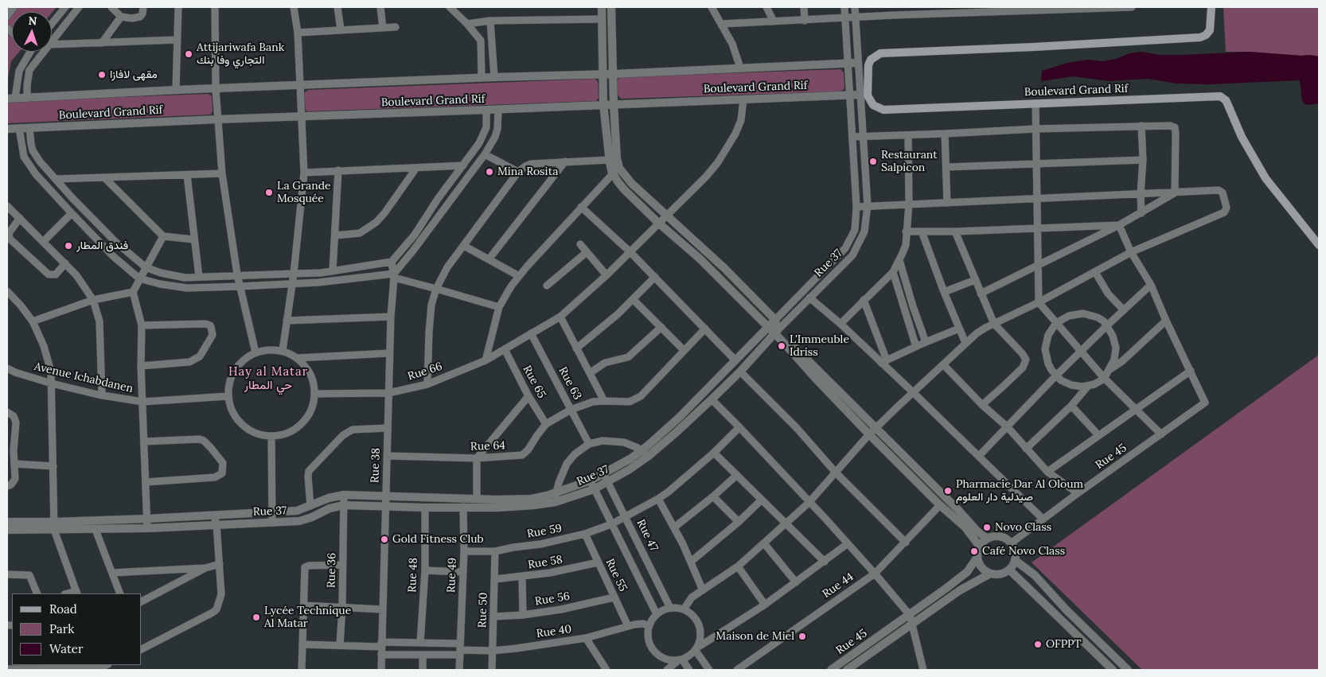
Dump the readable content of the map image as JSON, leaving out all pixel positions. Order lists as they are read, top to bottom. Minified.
{"streets":{"main road":["Boulevard Grand Rif"],"street":["Rue 37","Rue 66","Avenue Ichabdanen","Rue 65","Rue 63","Rue 64","Rue 45","Rue 38","Rue 59","Rue 47","Rue 58","Rue 36","Rue 48","Rue 49","Rue 55","Rue 44","Rue 56","Rue 50","Rue 40"]},"crossings":[["Boulevard Grand Rif","Rue 37"],["Boulevard Grand Rif","Rue 66"],["Rue 37","Rue 38"],["Rue 37","Rue 47"],["Rue 37","Rue 36"],["Rue 37","Rue 48"],["Rue 37","Rue 49"],["Rue 66","Avenue Ichabdanen"],["Rue 66","Rue 65"],["Rue 66","Rue 63"],["Rue 66","Rue 38"],["Rue 65","Rue 64"],["Rue 63","Rue 64"],["Rue 64","Rue 38"],["Rue 38","Rue 40"],["Rue 59","Rue 47"],["Rue 59","Rue 49"],["Rue 59","Rue 55"],["Rue 59","Rue 50"],["Rue 47","Rue 40"],["Rue 58","Rue 55"],["Rue 58","Rue 50"],["Rue 36","Rue 40"],["Rue 48","Rue 40"],["Rue 49","Rue 40"],["Rue 55","Rue 56"],["Rue 55","Rue 40"],["Rue 56","Rue 50"],["Rue 50","Rue 40"]],"districts":["Hay al Matar حي المطار"],"places":["Attijariwafa Bank التجاري وفا بنك","مقهى لافازا","Restaurant Salpicon","Mina Rosita","La Grande Mosquée","فندق المطار","L'Immeuble Idriss","Pharmacie Dar Al Oloum صيدلية دار العلوم","Novo Class","Gold Fitness Club","Café Novo Class","Lycée Technique Al Matar","Maison de Miel","OFPPT"],"legend":["Road","Park","Water"],"north":"top"}
